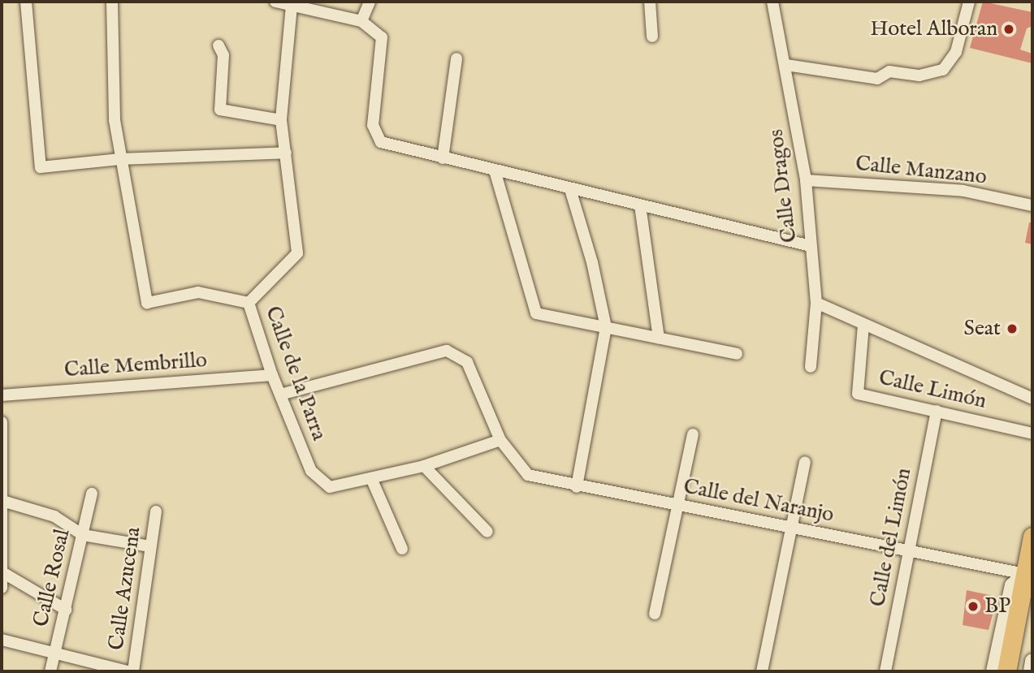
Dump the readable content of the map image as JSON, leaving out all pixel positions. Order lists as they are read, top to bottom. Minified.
{"streets":{"street":["Calle Manzano","Calle Dragos","Calle Membrillo","Calle de la Parra","Calle Limón","Calle del Naranjo","Calle del Limón","Calle Rosal","Calle Azucena"]},"crossings":[["Calle Manzano","Calle Dragos"],["Calle Membrillo","Calle de la Parra"],["Calle de la Parra","Calle del Naranjo"],["Calle Limón","Calle del Limón"],["Calle del Naranjo","Calle del Limón"]],"places":["Hotel Alboran","Seat","BP"]}
